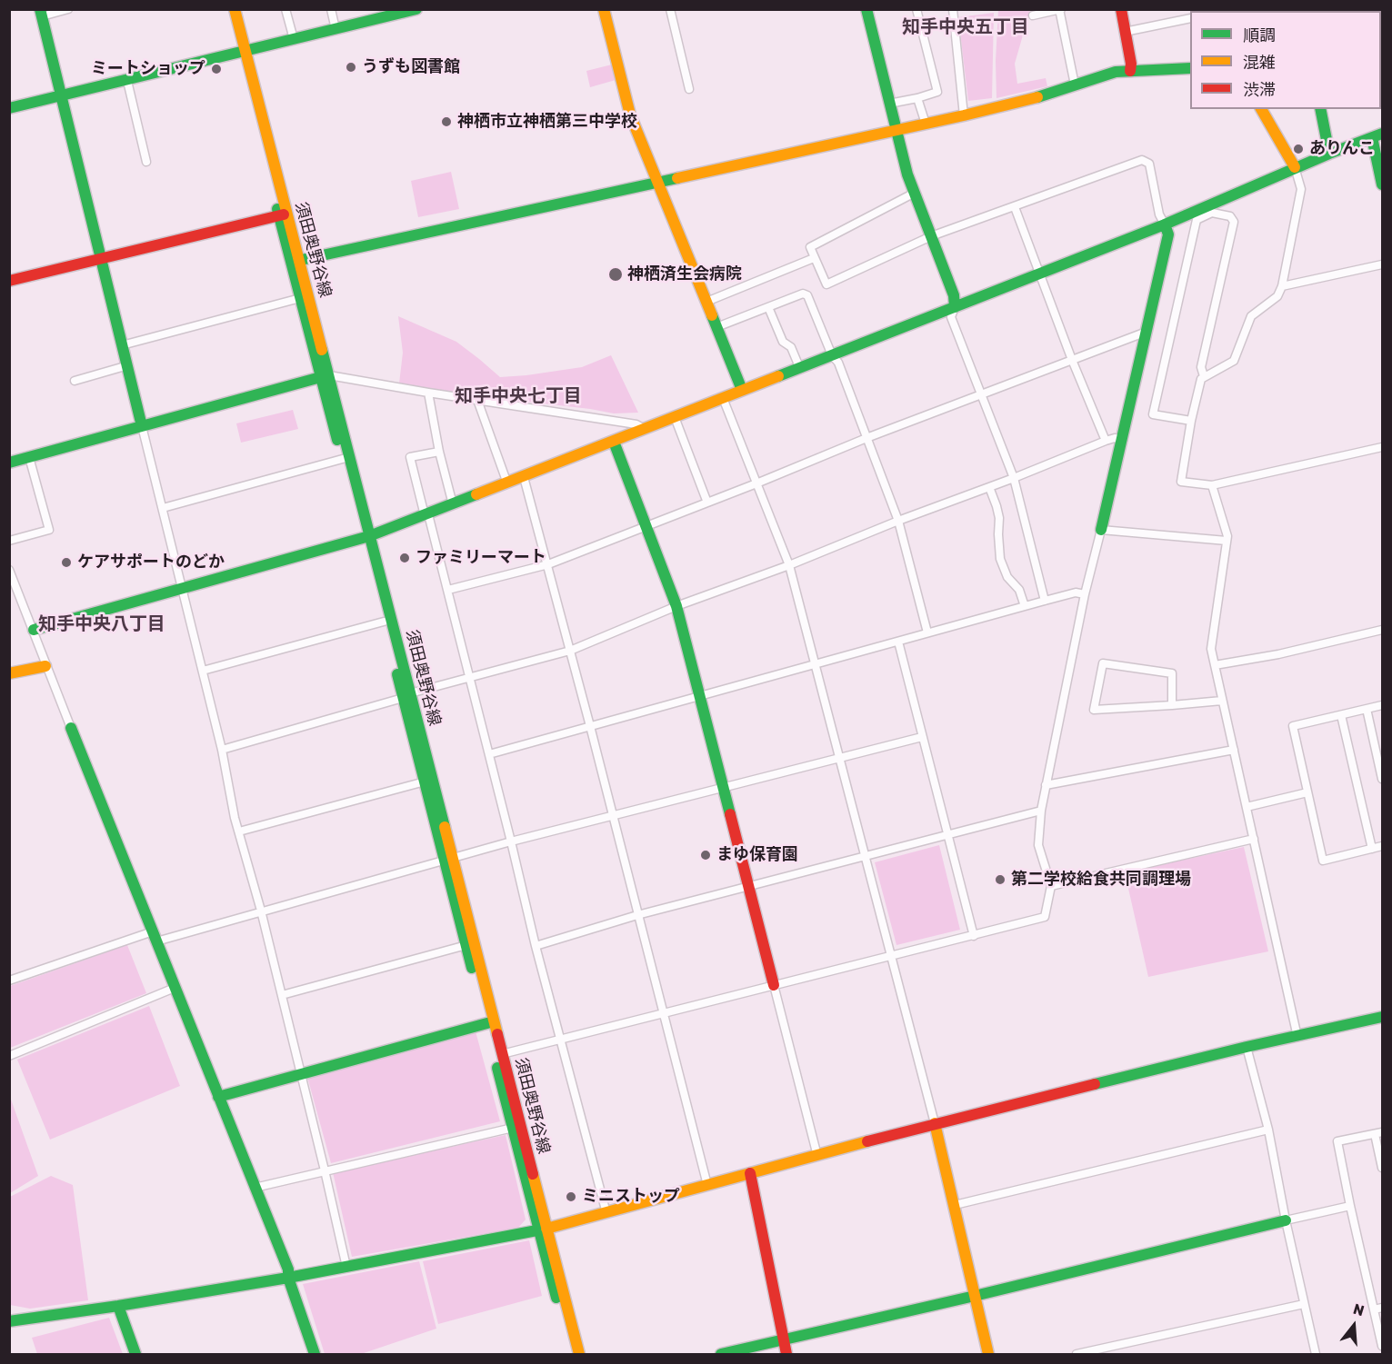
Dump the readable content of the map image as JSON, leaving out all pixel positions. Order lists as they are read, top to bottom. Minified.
{"streets":{"street":["須田奥野谷線"]},"districts":["知手中央五丁目","知手中央七丁目","知手中央八丁目"],"places":["うずも図書館","ミートショップ","神栖市立神栖第三中学校","ありんこ","神栖済生会病院","ファミリーマート","ケアサポートのどか","まゆ保育園","第二学校給食共同調理場","ミニストップ"],"legend":["順調","混雑","渋滞"],"north":"top"}
